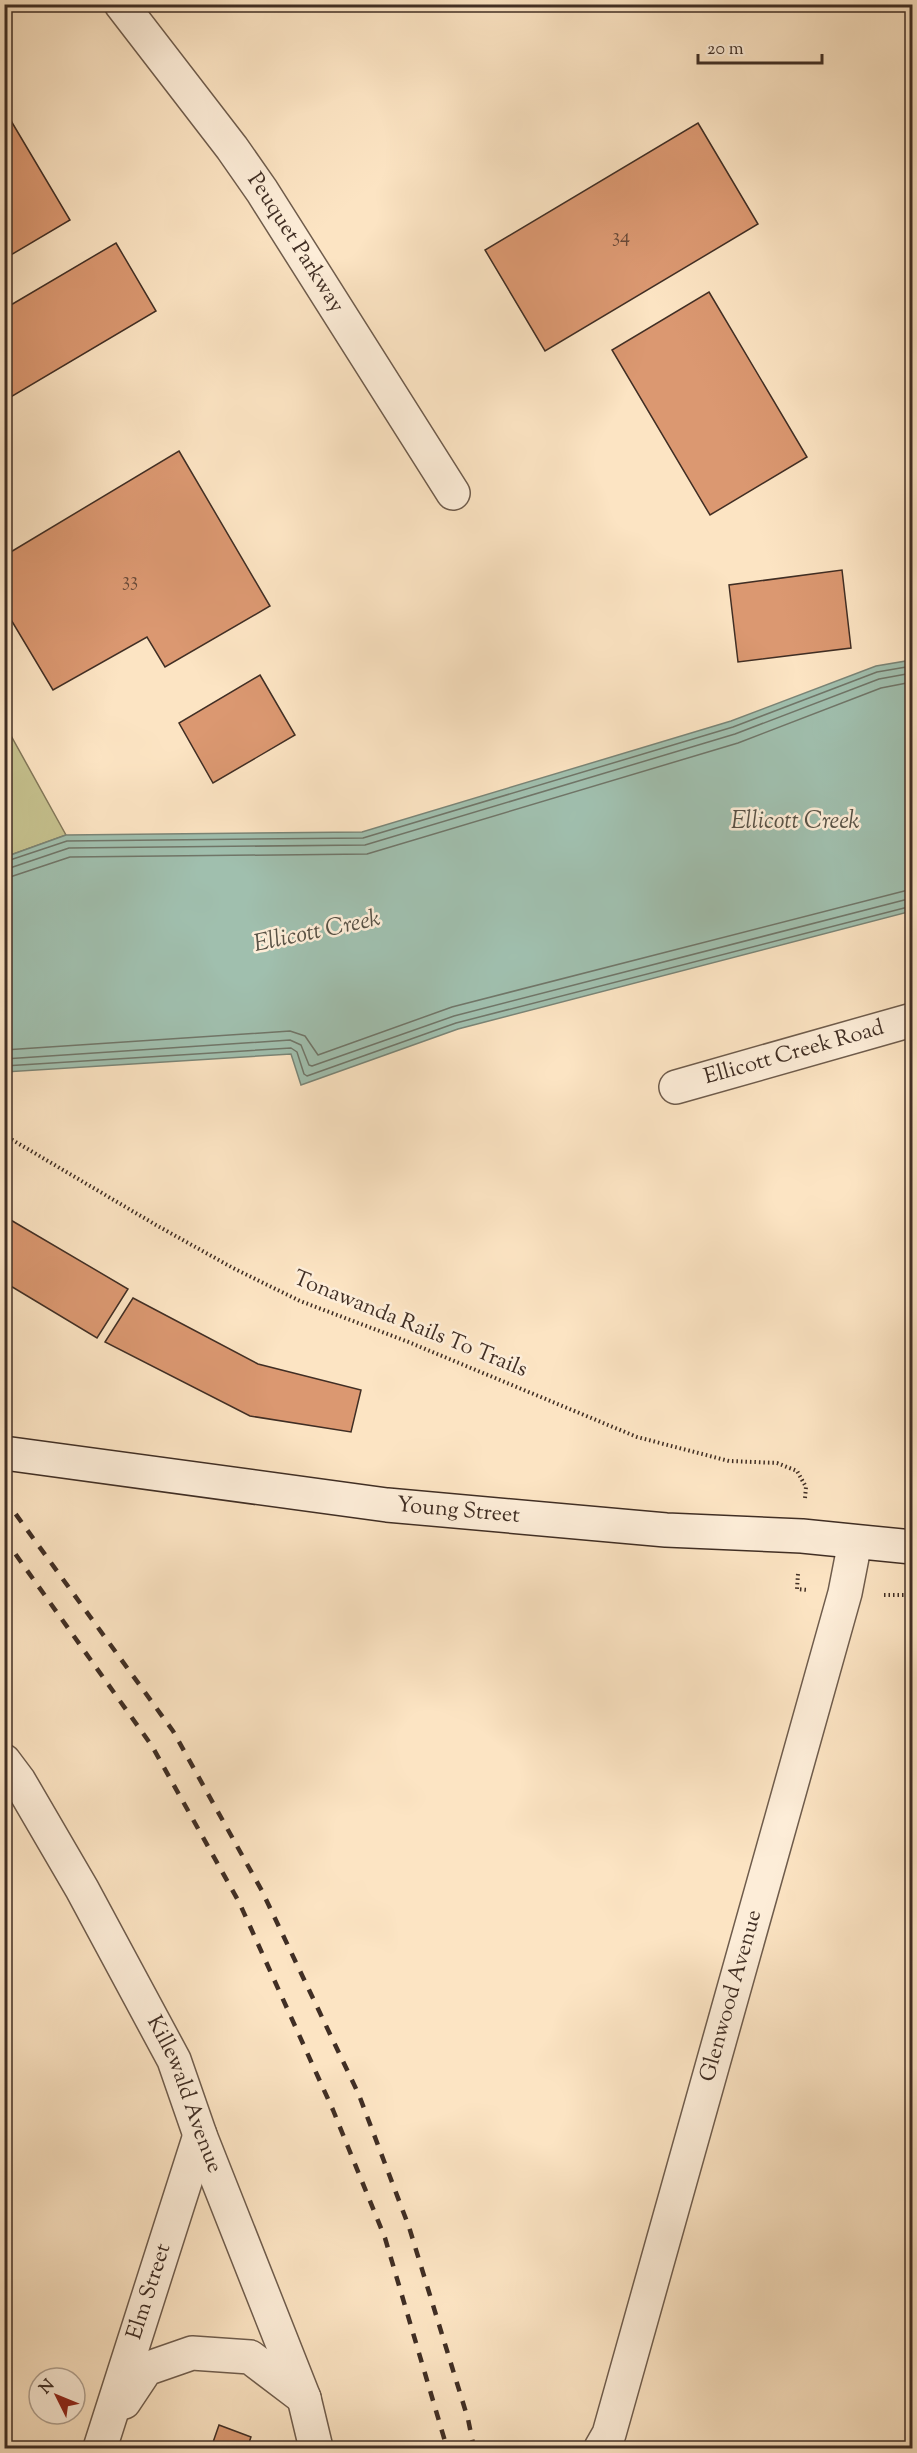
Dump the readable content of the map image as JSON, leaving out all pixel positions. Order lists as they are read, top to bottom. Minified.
{"streets":{"street":["Peuquet Parkway","Ellicott Creek Road","Young Street","Glenwood Avenue","Killewald Avenue","Elm Street"],"path":["Tonawanda Rails To Trails"]},"crossings":[["Young Street","Glenwood Avenue"],["Killewald Avenue","Elm Street"]],"water":["Ellicott Creek"],"house_numbers":["34","33"],"scale_bar":"20 m","north":"top left"}
